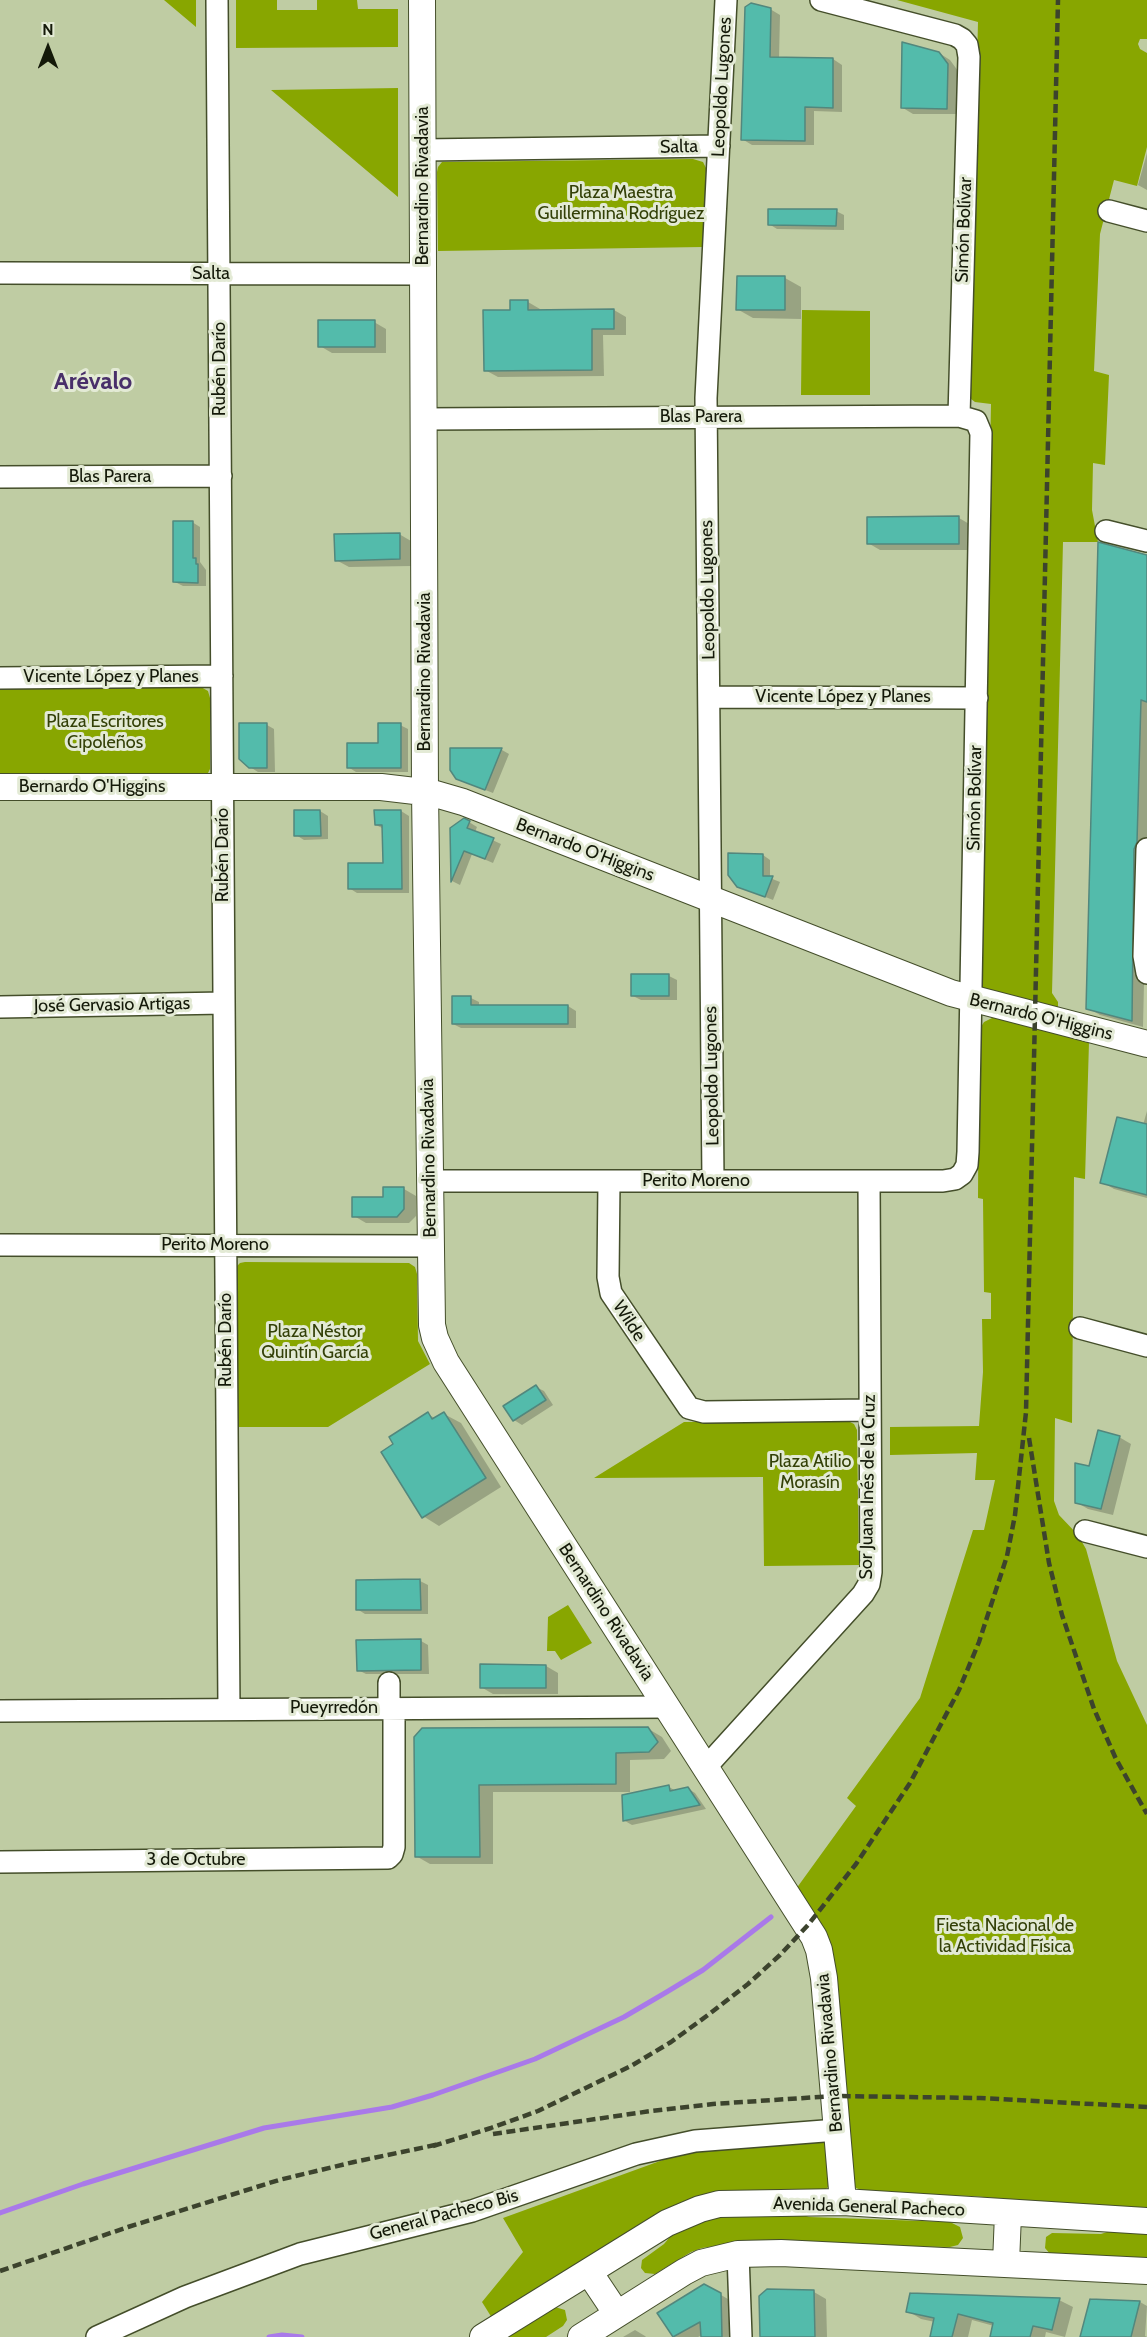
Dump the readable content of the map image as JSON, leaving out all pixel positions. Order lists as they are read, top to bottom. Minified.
{"streets":{"main road":["Bernardino Rivadavia","Bernardo O'Higgins","Avenida General Pacheco"],"street":["Leopoldo Lugones","Salta","Simón Bolívar","Rubén Darío","Blas Parera","Vicente López y Planes","José Gervasio Artigas","Perito Moreno","Wilde","Sor Juana Inés de la Cruz","Pueyrredón","3 de Octubre","General Pacheco Bis"]},"crossings":[["Leopoldo Lugones","Salta"],["Leopoldo Lugones","Blas Parera"],["Leopoldo Lugones","Vicente López y Planes"],["Leopoldo Lugones","Bernardo O'Higgins"],["Leopoldo Lugones","Perito Moreno"],["Salta","Bernardino Rivadavia"],["Salta","Rubén Darío"],["Bernardino Rivadavia","Blas Parera"],["Bernardino Rivadavia","Bernardo O'Higgins"],["Bernardino Rivadavia","Perito Moreno"],["Bernardino Rivadavia","Sor Juana Inés de la Cruz"],["Bernardino Rivadavia","Pueyrredón"],["Bernardino Rivadavia","Avenida General Pacheco"],["Bernardino Rivadavia","General Pacheco Bis"],["Simón Bolívar","Blas Parera"],["Simón Bolívar","Vicente López y Planes"],["Simón Bolívar","Bernardo O'Higgins"],["Simón Bolívar","Perito Moreno"],["Rubén Darío","Blas Parera"],["Rubén Darío","Vicente López y Planes"],["Rubén Darío","Bernardo O'Higgins"],["Rubén Darío","José Gervasio Artigas"],["Rubén Darío","Perito Moreno"],["Rubén Darío","Pueyrredón"],["Perito Moreno","Wilde"],["Perito Moreno","Sor Juana Inés de la Cruz"],["Wilde","Sor Juana Inés de la Cruz"],["Pueyrredón","3 de Octubre"]],"districts":["Arévalo"],"parks":["Plaza Maestra Guillermina Rodríguez","Plaza Escritores Cipoleños","Plaza Néstor Quintín García","Plaza Atilio Morasín","Fiesta Nacional de la Actividad Física"],"north":"top"}
